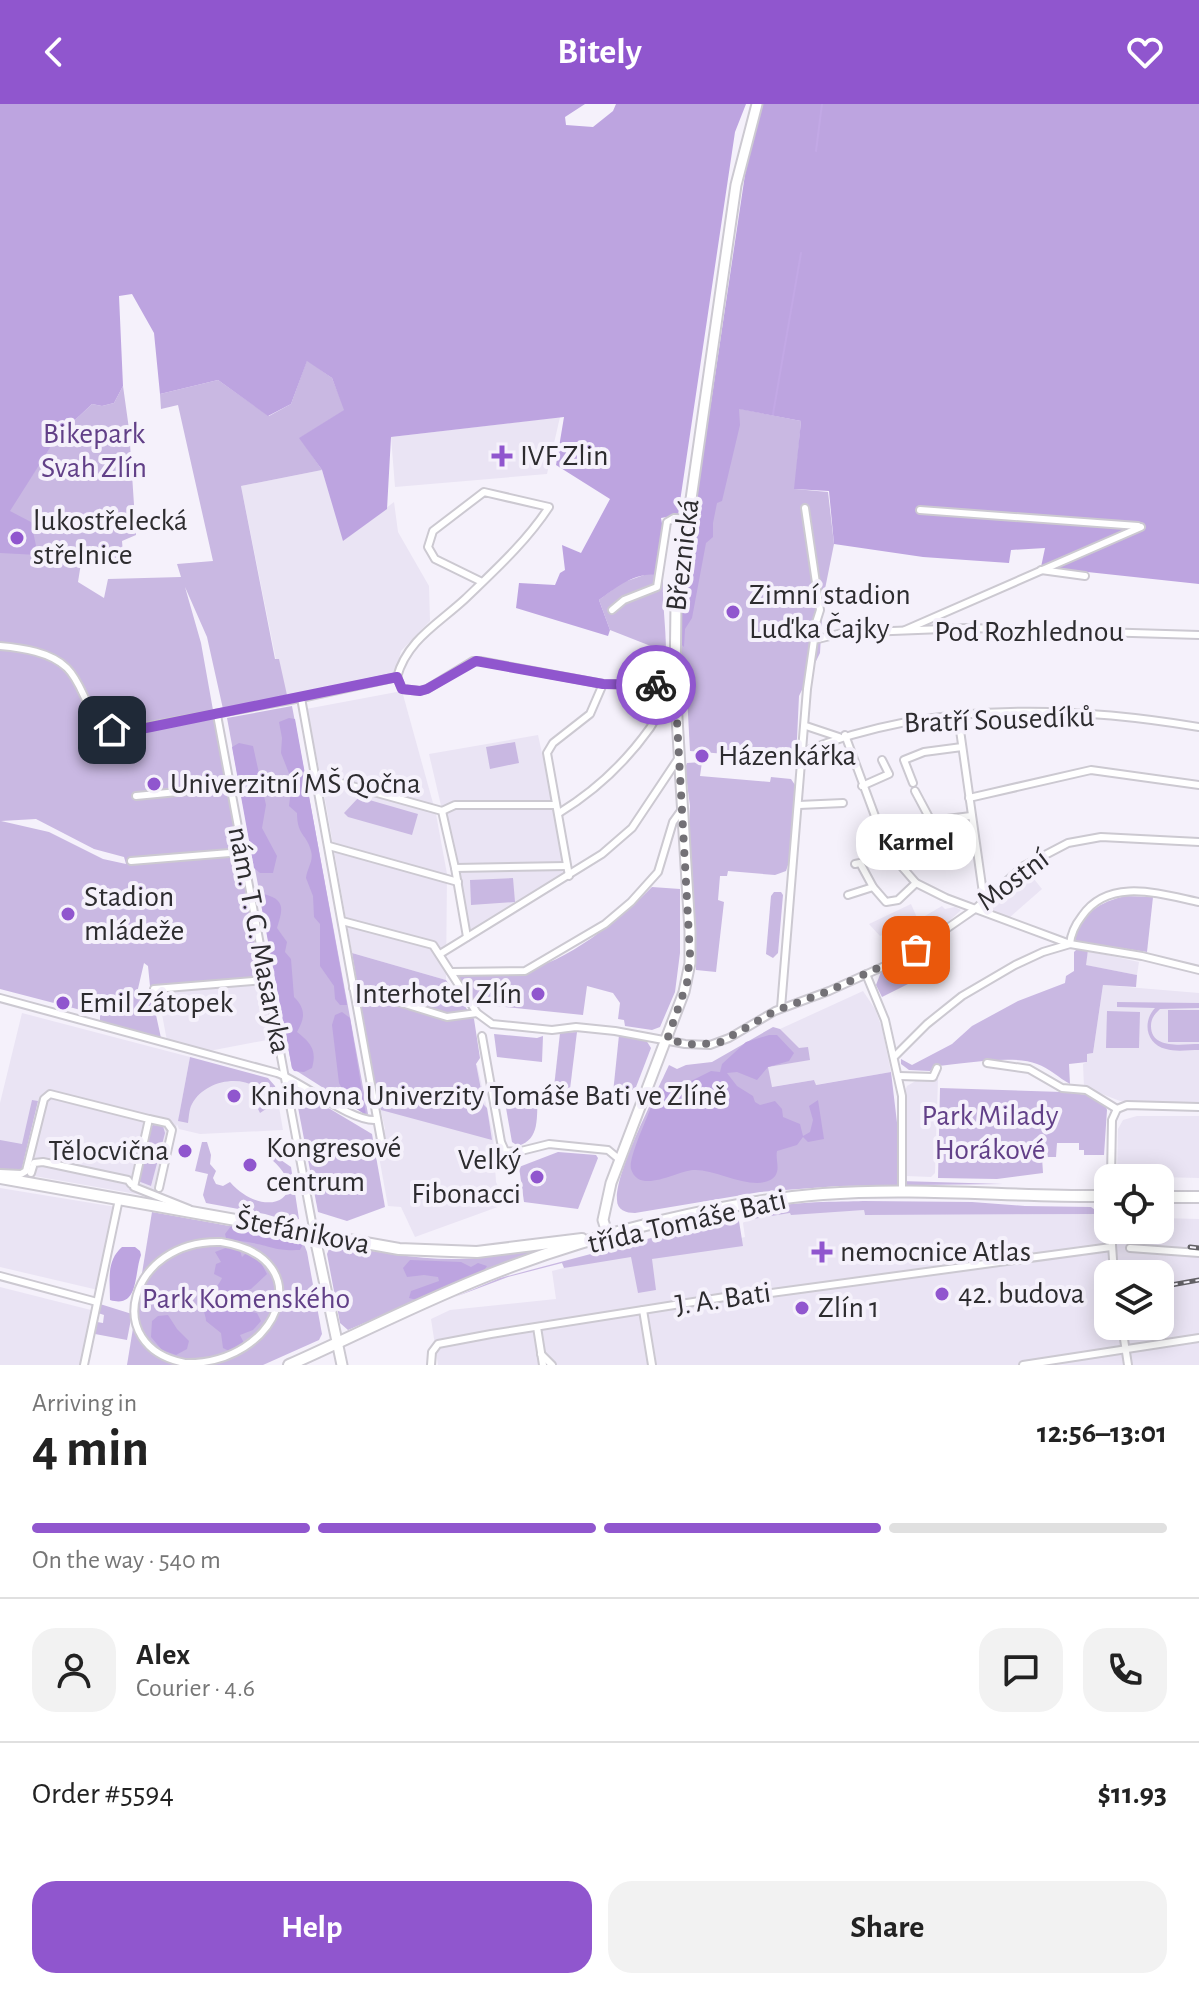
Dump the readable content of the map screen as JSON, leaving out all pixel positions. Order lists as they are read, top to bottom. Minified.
{"streets":{"main road":["Březnická","nám. T. G. Masaryka","třída Tomáše Bati","Štefánikova"],"street":["Pod Rozhlednou","Bratří Sousedíků","Mostní","J. A. Bati"]},"crossings":[["Březnická","Mostní"],["Březnická","třída Tomáše Bati"],["Březnická","Štefánikova"],["nám. T. G. Masaryka","třída Tomáše Bati"],["nám. T. G. Masaryka","Štefánikova"],["třída Tomáše Bati","Štefánikova"]],"parks":["Bikepark Svah Zlín","Park Milady Horákové","Park Komenského"],"places":{"health":["IVF Zlin","nemocnice Atlas"],"other":["lukostřelecká střelnice","Zimní stadion Luďka Čajky","Házenkářka","Univerzitní MŠ Qočna","Stadion mládeže","Karmel","Interhotel Zlín","Emil Zátopek","Knihovna Univerzity Tomáše Bati ve Zlíně","Tělocvična","Kongresové centrum","Velký Fibonacci","42. budova","Zlín 1"]},"page":{"header":"Bitely","bubble":"Karmel","heading":["4 min","Arriving in","12:56–13:01"],"panel":["Alex","Courier · 4.6","Order #5594","$11.93"],"bar":"On the way · 540 m","buttons":["Help","Share"]}}
